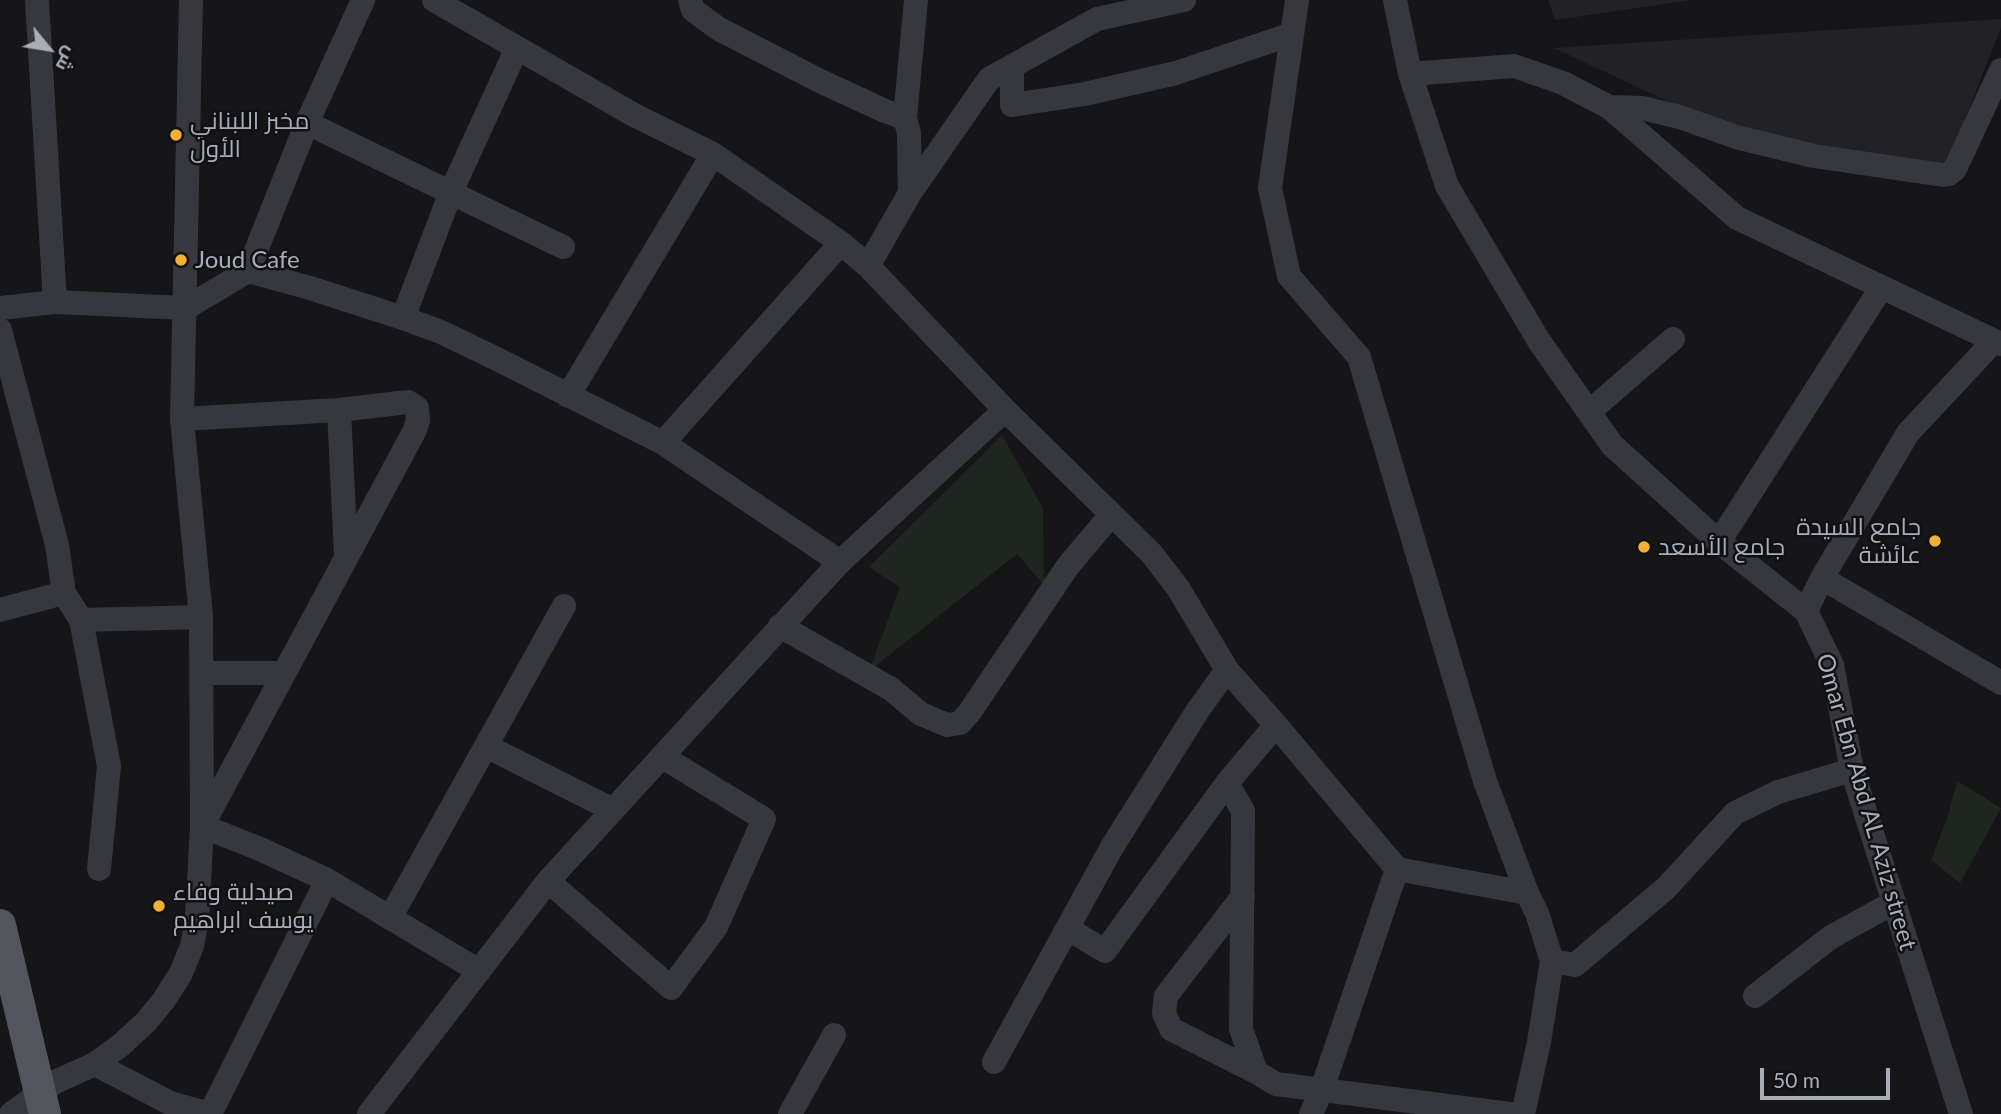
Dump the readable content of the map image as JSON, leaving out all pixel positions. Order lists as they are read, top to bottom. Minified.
{"streets":{"street":["Omar Ebn Abd AL Aziz street"]},"places":["مخبز اللبناني الأول","Joud Cafe","جامع السيدة عائشة","جامع الأسعد","صيدلية وفاء يوسف ابراهيم"],"scale_bar":"50 m","north":"bottom right"}
